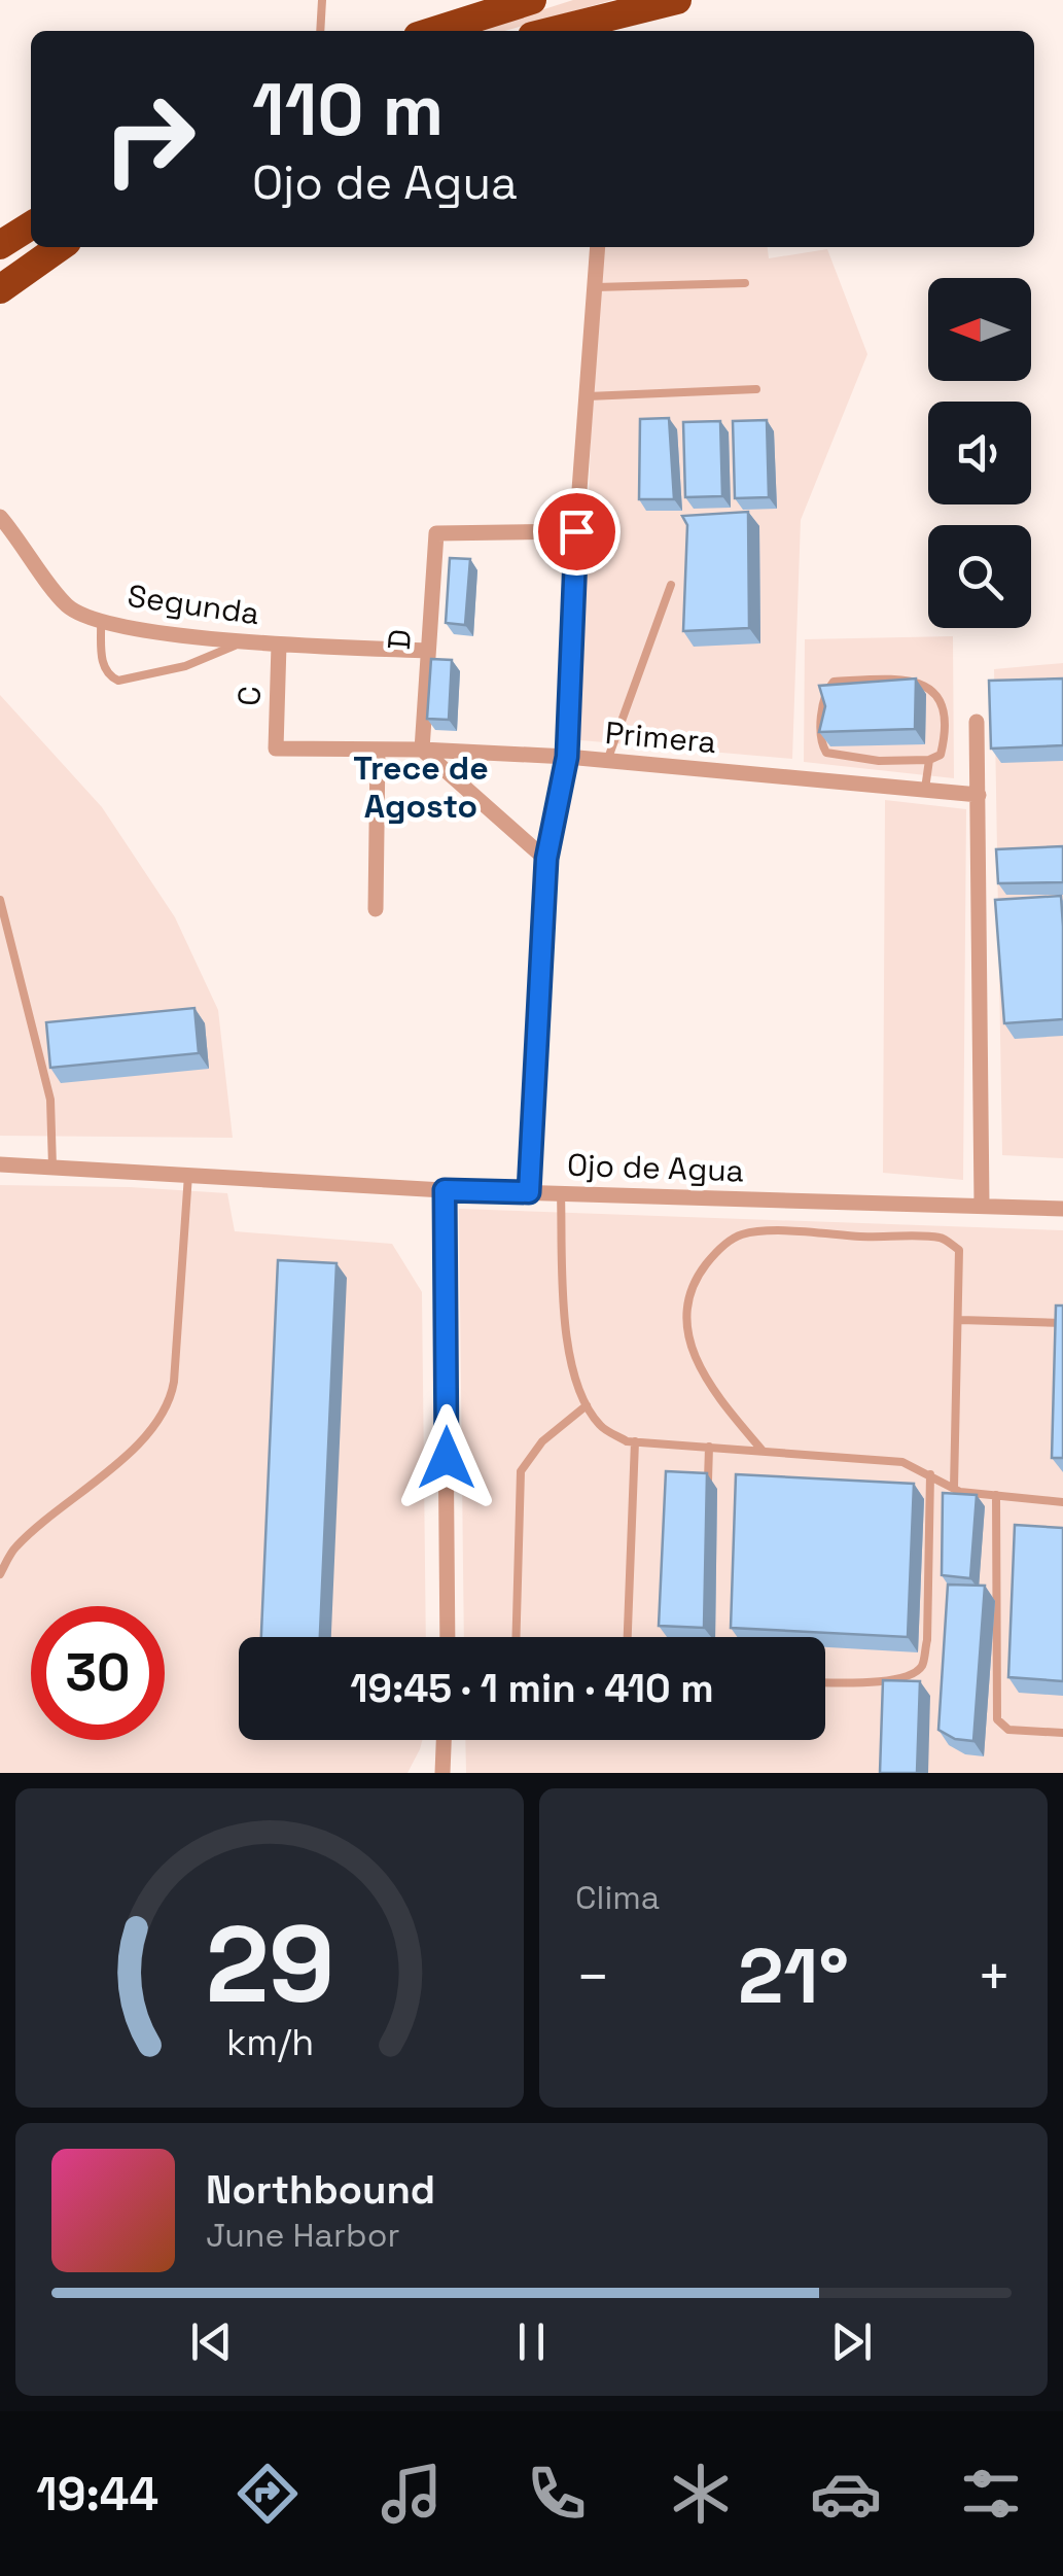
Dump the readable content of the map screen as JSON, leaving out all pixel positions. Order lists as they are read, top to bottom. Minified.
{"streets":{"street":["Segunda","D","C","Primera","Ojo de Agua"]},"crossings":[["Segunda","D"],["Segunda","C"],["D","Primera"],["C","Primera"]],"districts":["Trece de Agosto"],"north":"left","page":{"turn":["110 m","Ojo de Agua"],"limit":"30","trip":"19:45 · 1 min · 410 m","tile":"Clima","heat":["−","21°","+"],"song":["Northbound","June Harbor"],"tabs":"19:44","gauge":["29","km/h"]}}
